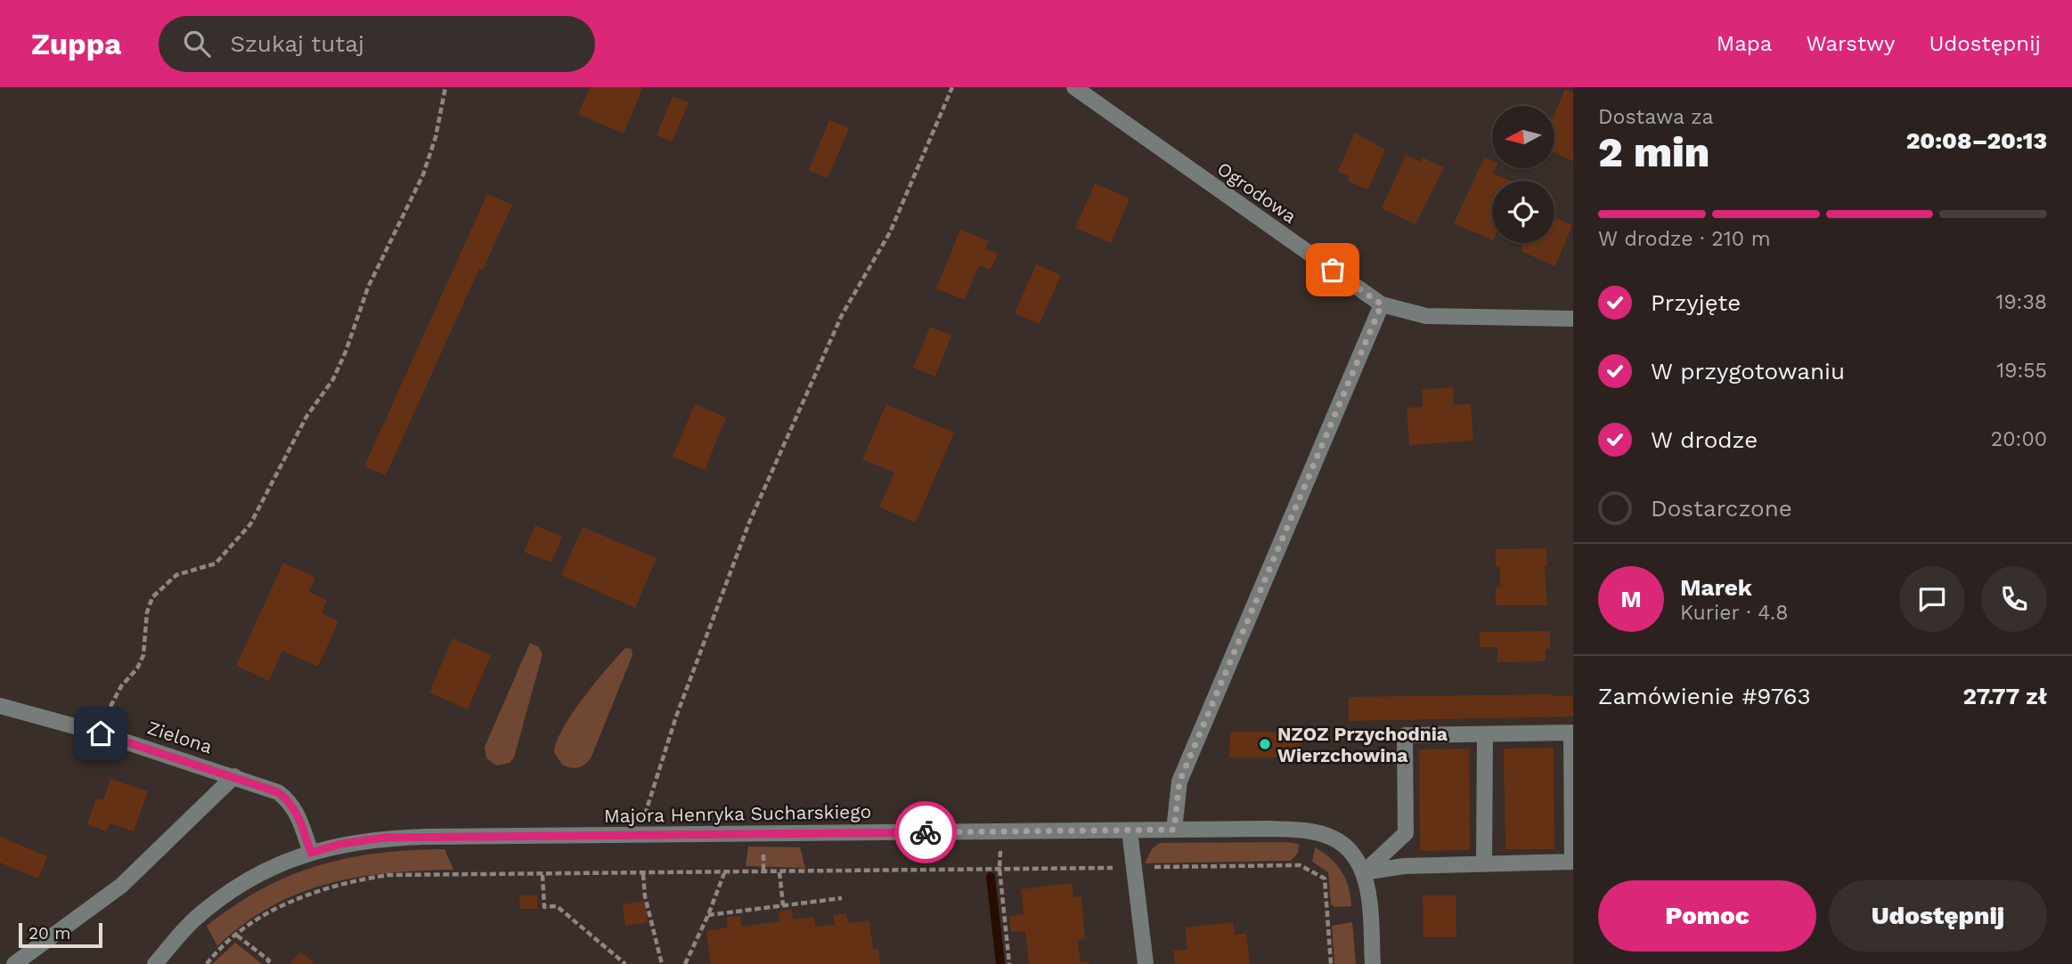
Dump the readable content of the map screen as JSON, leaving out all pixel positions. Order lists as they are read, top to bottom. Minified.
{"streets":{"street":["Ogrodowa","Zielona","Majora Henryka Sucharskiego"]},"crossings":[["Zielona","Majora Henryka Sucharskiego"]],"places":["NZOZ Przychodnia Wierzchowina"],"scale_bar":"20 m","north":"left","page":{"header":"Zuppa","search":"Szukaj tutaj","nav":["Mapa","Warstwy","Udostępnij"],"heading":["2 min","Dostawa za","20:08–20:13"],"panel":["Marek","Kurier · 4.8","Zamówienie #9763","27.77 zł"],"bar":"W drodze · 210 m","list":[["Przyjęte","19:38"],["W przygotowaniu","19:55"],["W drodze","20:00"],"Dostarczone"],"round":"M","buttons":["Pomoc","Udostępnij"],"scale":"20 m"}}
